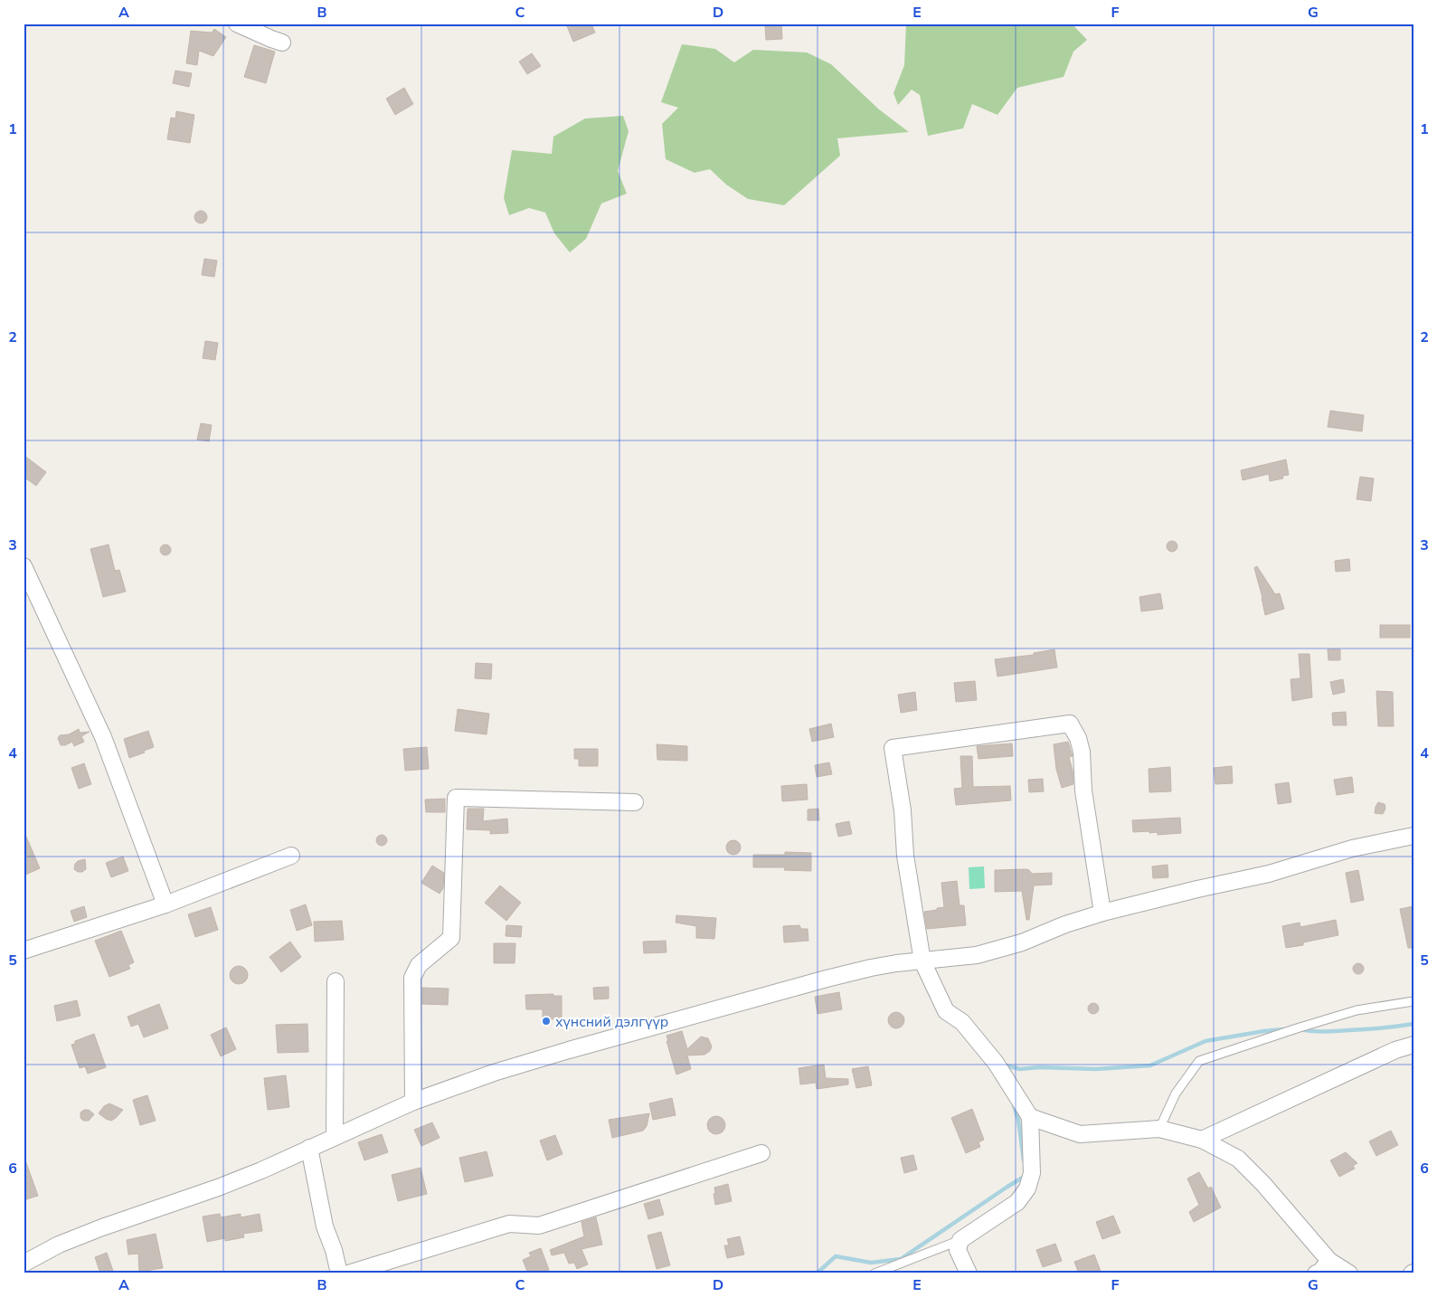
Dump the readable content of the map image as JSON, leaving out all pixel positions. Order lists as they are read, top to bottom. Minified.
{"places":["хүнсний дэлгүүр"],"grid":{"columns":["A","B","C","D","E","F","G"],"rows":["1","2","3","4","5","6"]}}
